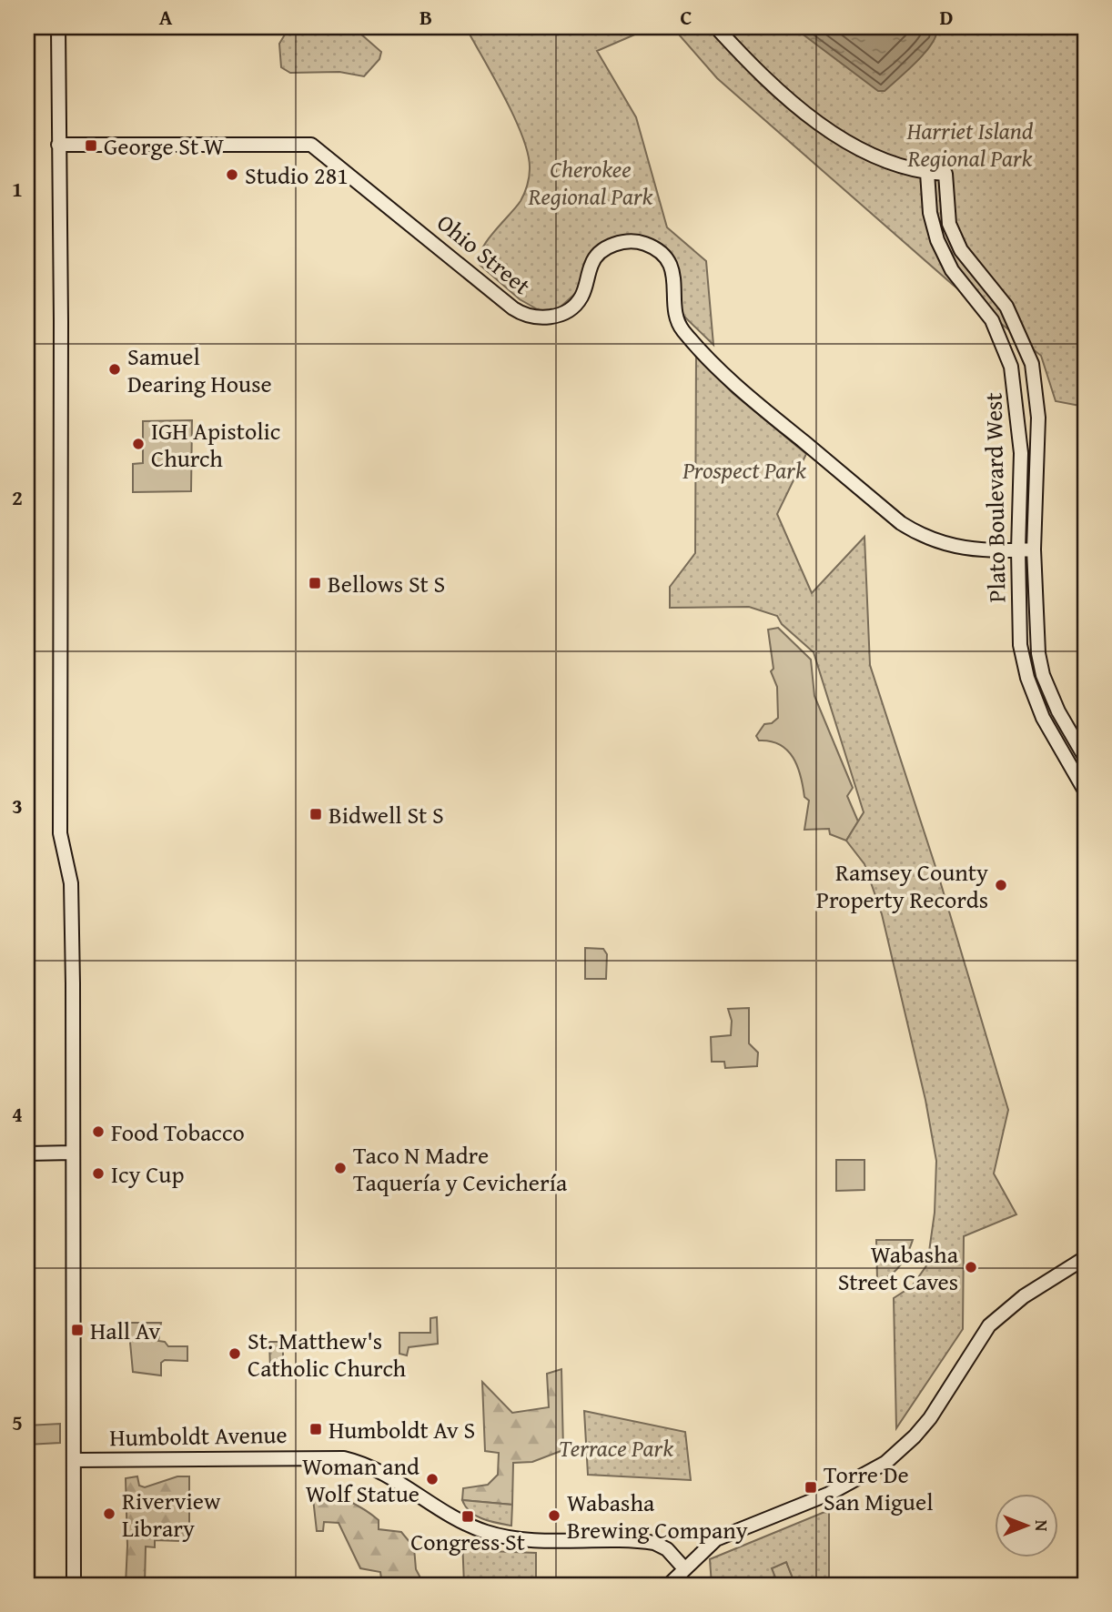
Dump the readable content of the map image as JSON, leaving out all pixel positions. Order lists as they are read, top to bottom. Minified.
{"streets":{"street":["Ohio Street","Plato Boulevard West","Humboldt Avenue"]},"crossings":[["Ohio Street","Plato Boulevard West"]],"parks":["Harriet Island Regional Park","Cherokee Regional Park","Prospect Park","Terrace Park"],"places":{"transit":["George St W","Bellows St S","Bidwell St S","Hall Av","Humboldt Av S","Torre De San Miguel","Congress St"],"other":["Studio 281","Samuel Dearing House","IGH Apistolic Church","Ramsey County Property Records","Food Tobacco","Taco N Madre Taquería y Cevichería","Icy Cup","Wabasha Street Caves","St. Matthew's Catholic Church","Woman and Wolf Statue","Riverview Library","Wabasha Brewing Company"]},"north":"right","grid":{"columns":["A","B","C","D"],"rows":["1","2","3","4","5"]}}
